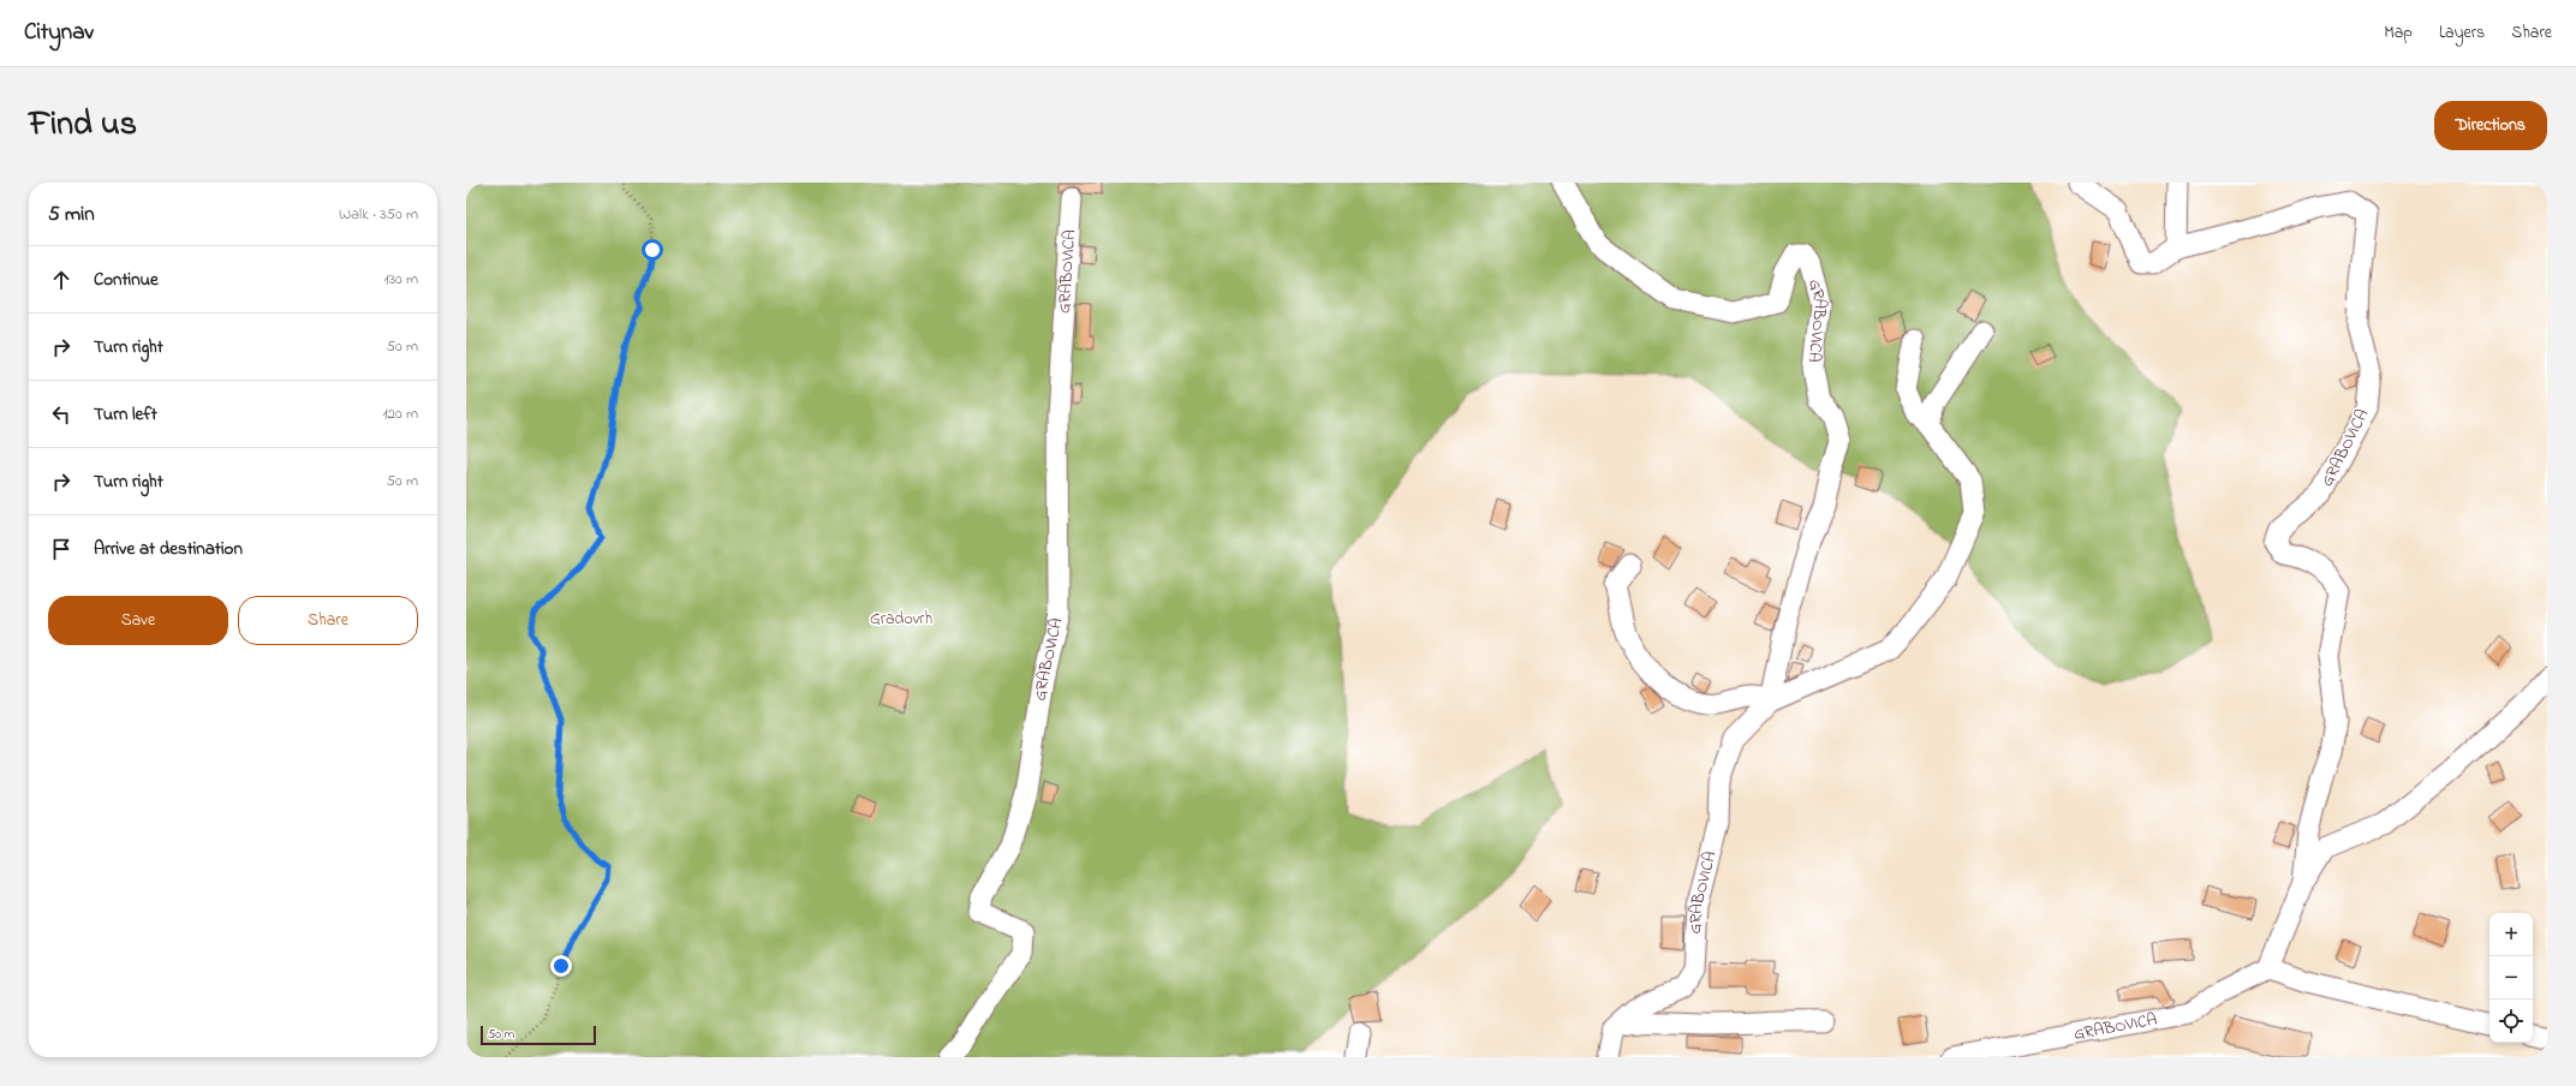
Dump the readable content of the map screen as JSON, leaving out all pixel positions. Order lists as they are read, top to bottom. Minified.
{"streets":{"street":["GRABOVICA"]},"parks":["Gradovrh"],"scale_bar":"50 m","page":{"header":"Citynav","nav":["Map","Layers","Share"],"title":"Find us","buttons":["Directions",["Save","Share"]],"heading":["5 min","Walk · 350 m"],"list":[["Continue","130 m"],["Turn right","50 m"],["Turn left","120 m"],["Turn right","50 m"],"Arrive at destination"],"map_buttons":["+","−"],"scale":"50 m"}}
